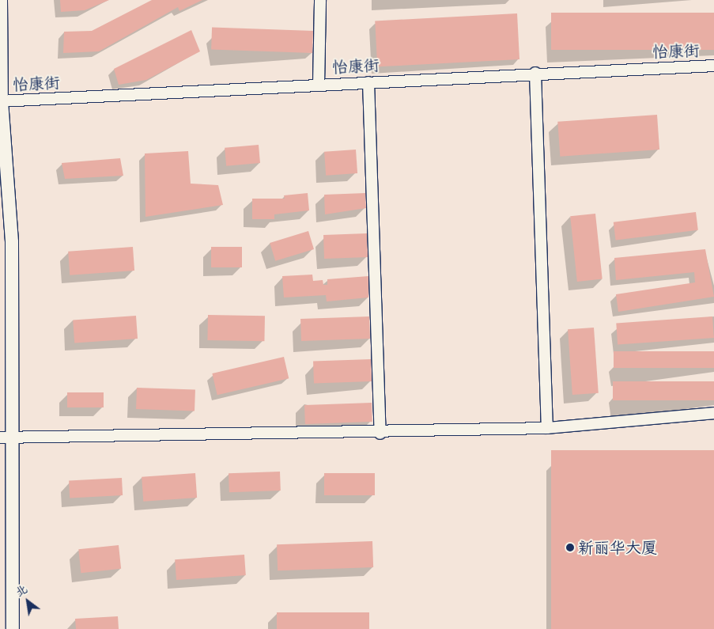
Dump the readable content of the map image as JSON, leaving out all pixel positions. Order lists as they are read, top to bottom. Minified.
{"streets":{"street":["怡康街"]},"places":["新丽华大厦"],"north":"top left"}
